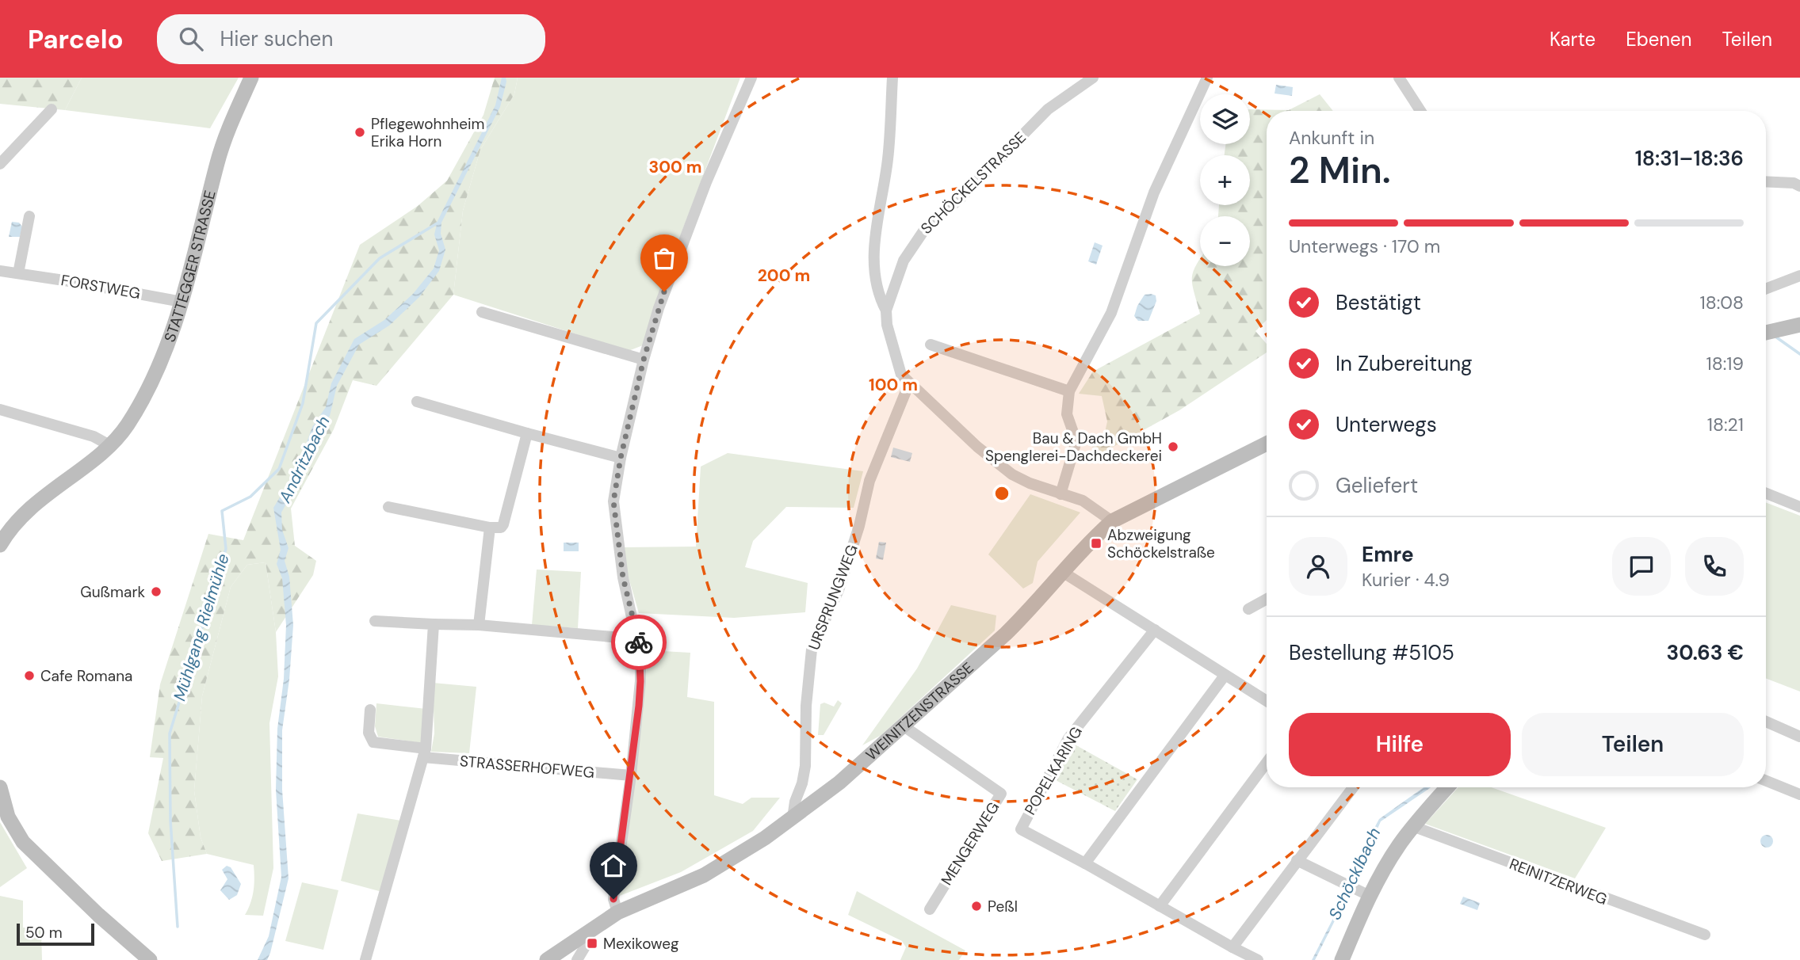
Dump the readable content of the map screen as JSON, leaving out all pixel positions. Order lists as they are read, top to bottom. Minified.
{"streets":{"main road":["STATTEGGER STRASSE","WEINITZENSTRASSE"],"street":["SCHÖCKELSTRASSE","FORSTWEG","URSPRUNGWEG","STRASSERHOFWEG","POPELKARING","MENGERWEG","REINITZERWEG"]},"crossings":[["SCHÖCKELSTRASSE","URSPRUNGWEG"],["SCHÖCKELSTRASSE","WEINITZENSTRASSE"],["STATTEGGER STRASSE","FORSTWEG"],["URSPRUNGWEG","WEINITZENSTRASSE"],["WEINITZENSTRASSE","MENGERWEG"]],"water":["Andritzbach","Mühlgang Rielmühle","Schöcklbach"],"places":{"other":["Pflegewohnheim Erika Horn","Bau & Dach GmbH Spenglerei-Dachdeckerei","Gußmark","Cafe Romana","Peßl"],"transit":["Abzweigung Schöckelstraße","Mexikoweg"]},"scale_bar":"50 m","page":{"header":"Parcelo","search":"Hier suchen","nav":["Karte","Ebenen","Teilen"],"map_buttons":["+","−"],"heading":["2 Min.","Ankunft in","18:31–18:36"],"panel":["Emre","Kurier · 4.9","Bestellung #5105","30.63 €"],"bar":"Unterwegs · 170 m","list":[["Bestätigt","18:08"],["In Zubereitung","18:19"],["Unterwegs","18:21"],"Geliefert"],"buttons":["Hilfe","Teilen"],"scale":"50 m"},"rings":["300 m","200 m","100 m"]}
